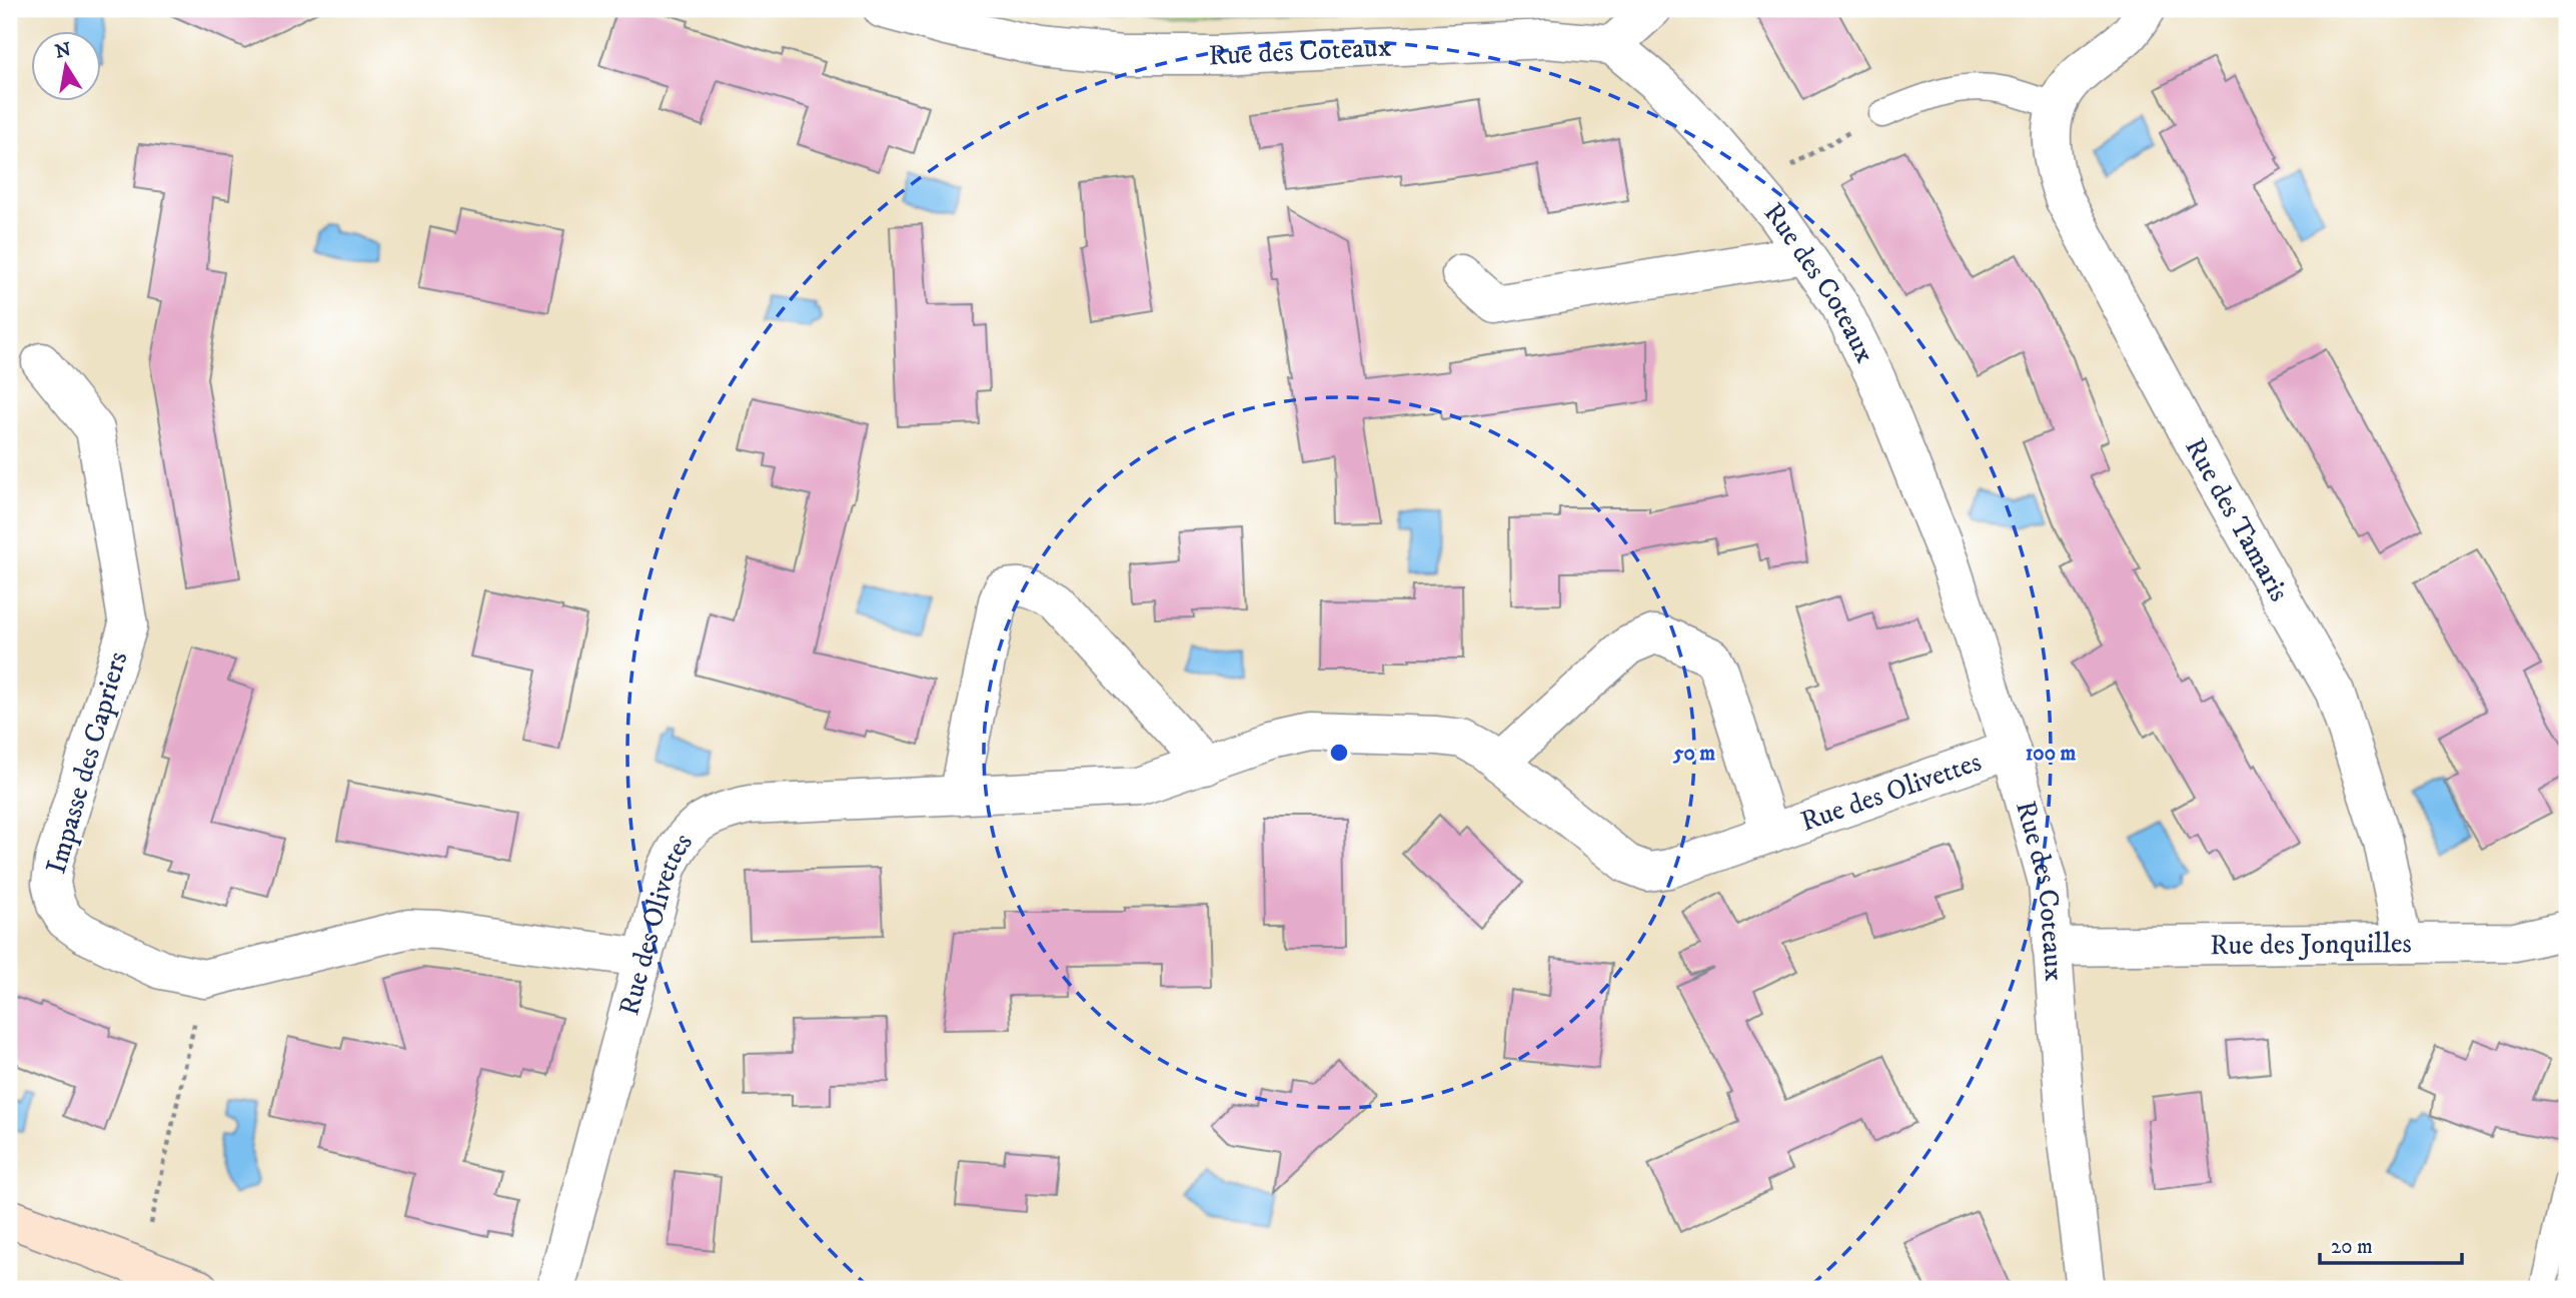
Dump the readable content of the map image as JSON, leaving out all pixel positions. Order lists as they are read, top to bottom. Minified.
{"streets":{"street":["Rue des Coteaux","Rue des Tamaris","Impasse des Capriers","Rue des Olivettes","Rue des Jonquilles"]},"crossings":[["Rue des Coteaux","Rue des Olivettes"],["Rue des Coteaux","Rue des Jonquilles"],["Rue des Tamaris","Rue des Jonquilles"],["Impasse des Capriers","Rue des Olivettes"]],"scale_bar":"20 m","north":"top","rings":["50 m","100 m"]}
